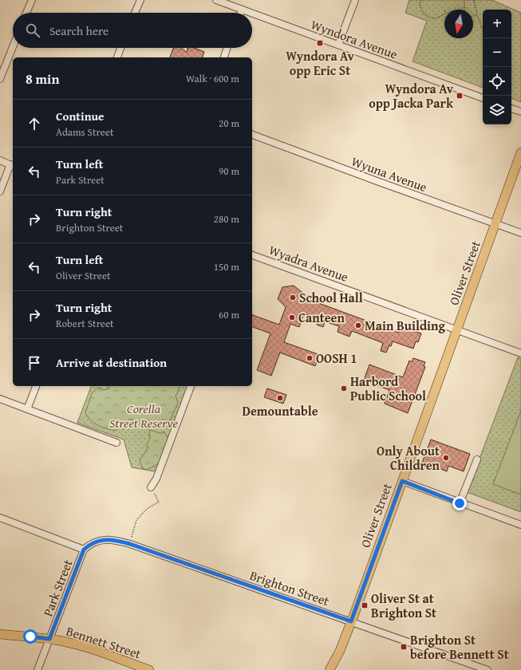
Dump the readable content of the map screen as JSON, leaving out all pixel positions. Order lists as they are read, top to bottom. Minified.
{"streets":{"main road":["Oliver Street","Bennett Street"],"street":["Wyndora Avenue","Wyuna Avenue","Wyadra Avenue","Park Street","Brighton Street"]},"crossings":[["Wyuna Avenue","Oliver Street"],["Wyadra Avenue","Oliver Street"],["Oliver Street","Brighton Street"],["Park Street","Brighton Street"],["Park Street","Bennett Street"]],"parks":["Corella Street Reserve"],"places":{"transit":["Wyndora Av opp Eric St","Wyndora Av opp Jacka Park","Oliver St at Brighton St","Brighton St before Bennett St"],"other":["School Hall","Canteen","Main Building","OOSH 1","Harbord Public School","Demountable","Only About Children"]},"north":"bottom","page":{"map_buttons":["+","−"],"search":"Search here","heading":["8 min","Walk · 600 m"],"list":[["Continue","Adams Street","20 m"],["Turn left","Park Street","90 m"],["Turn right","Brighton Street","280 m"],["Turn left","Oliver Street","150 m"],["Turn right","Robert Street","60 m"],"Arrive at destination"]}}
